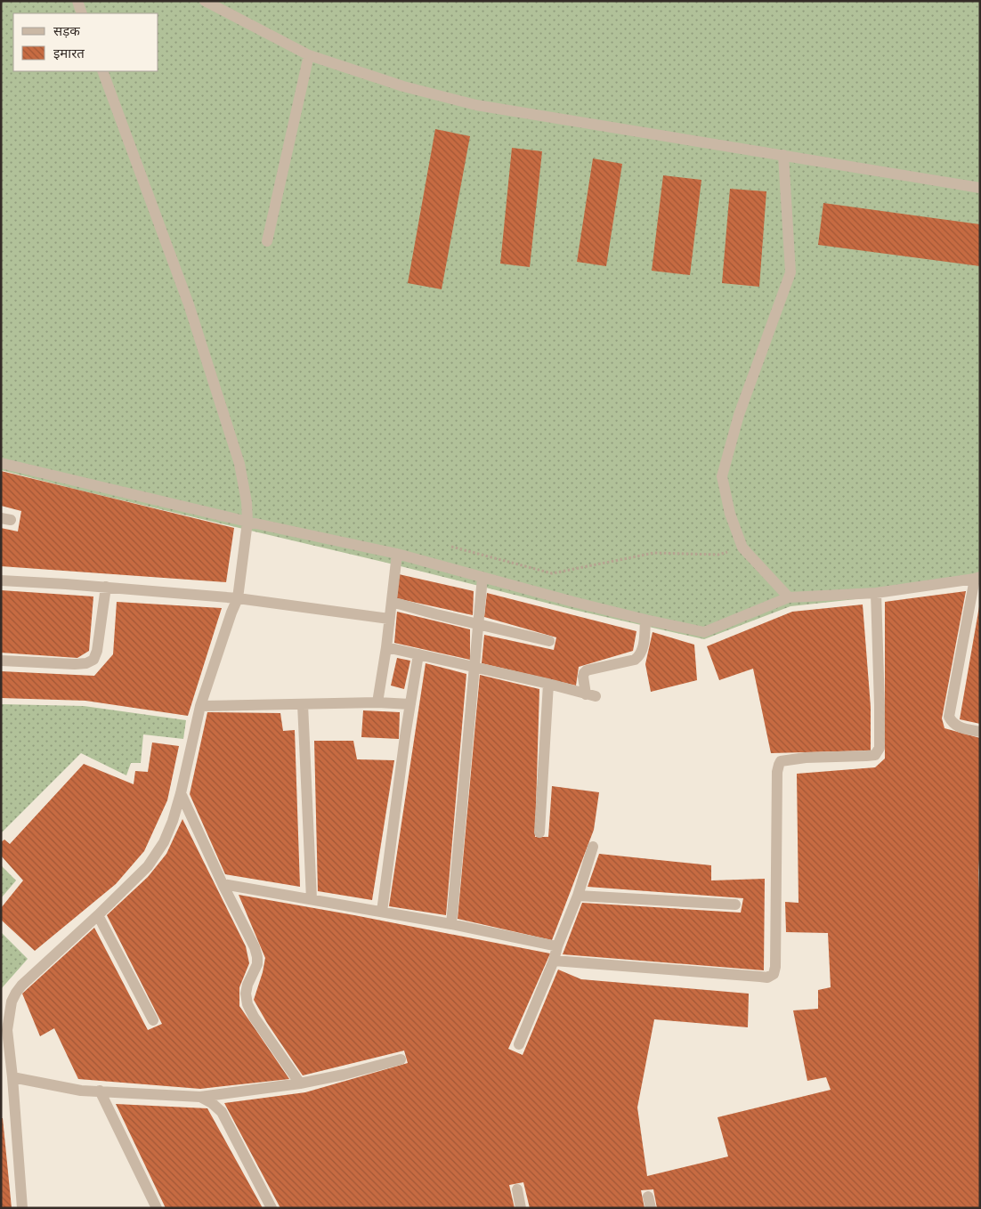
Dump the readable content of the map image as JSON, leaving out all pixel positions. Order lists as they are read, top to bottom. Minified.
{"legend":["सड़क","इमारत"]}
